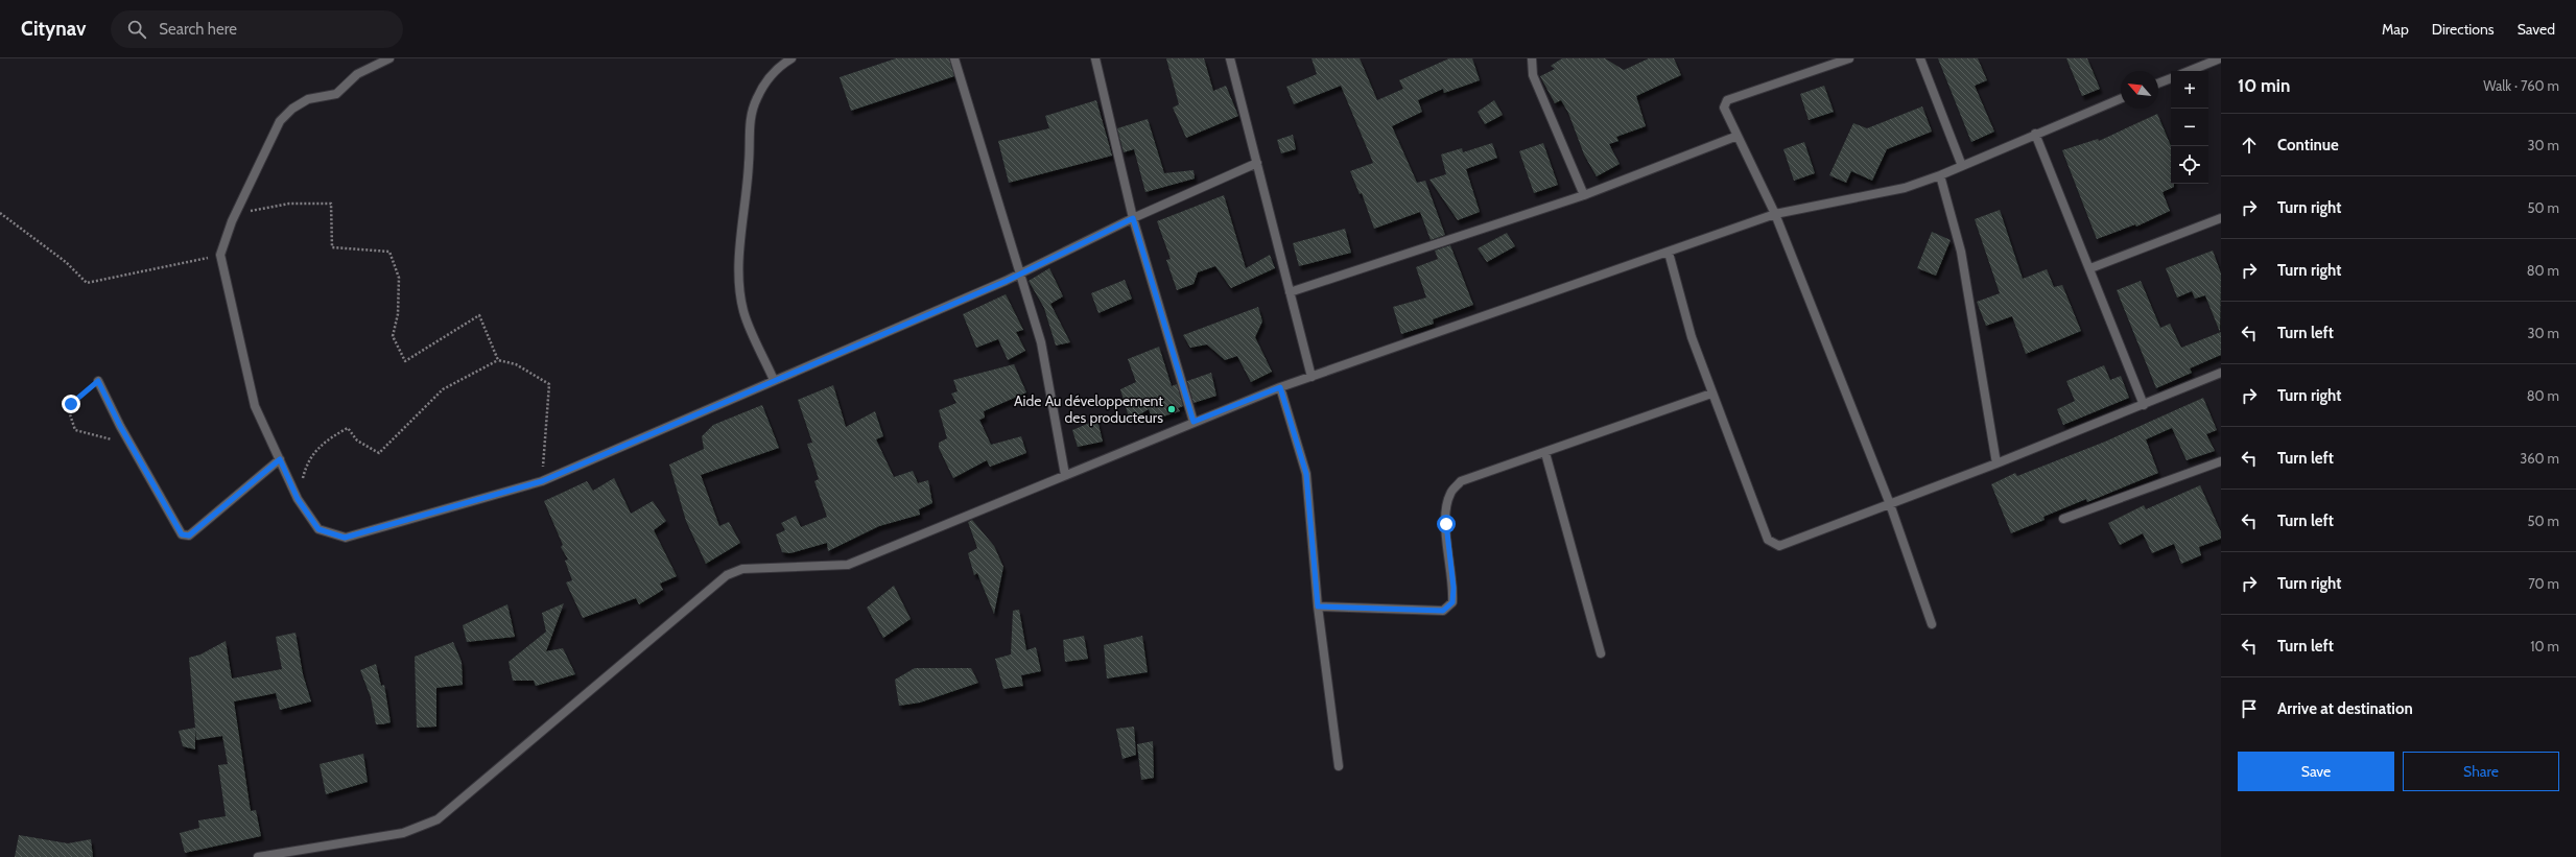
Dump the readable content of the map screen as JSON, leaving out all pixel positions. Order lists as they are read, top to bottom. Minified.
{"places":["Aide Au développement des producteurs"],"north":"top left","page":{"header":"Citynav","search":"Search here","nav":["Map","Directions","Saved"],"heading":["10 min","Walk · 760 m"],"map_buttons":["+","−"],"list":[["Continue","30 m"],["Turn right","50 m"],["Turn right","80 m"],["Turn left","30 m"],["Turn right","80 m"],["Turn left","360 m"],["Turn left","50 m"],["Turn right","70 m"],["Turn left","10 m"],"Arrive at destination"],"buttons":["Save","Share"]}}
